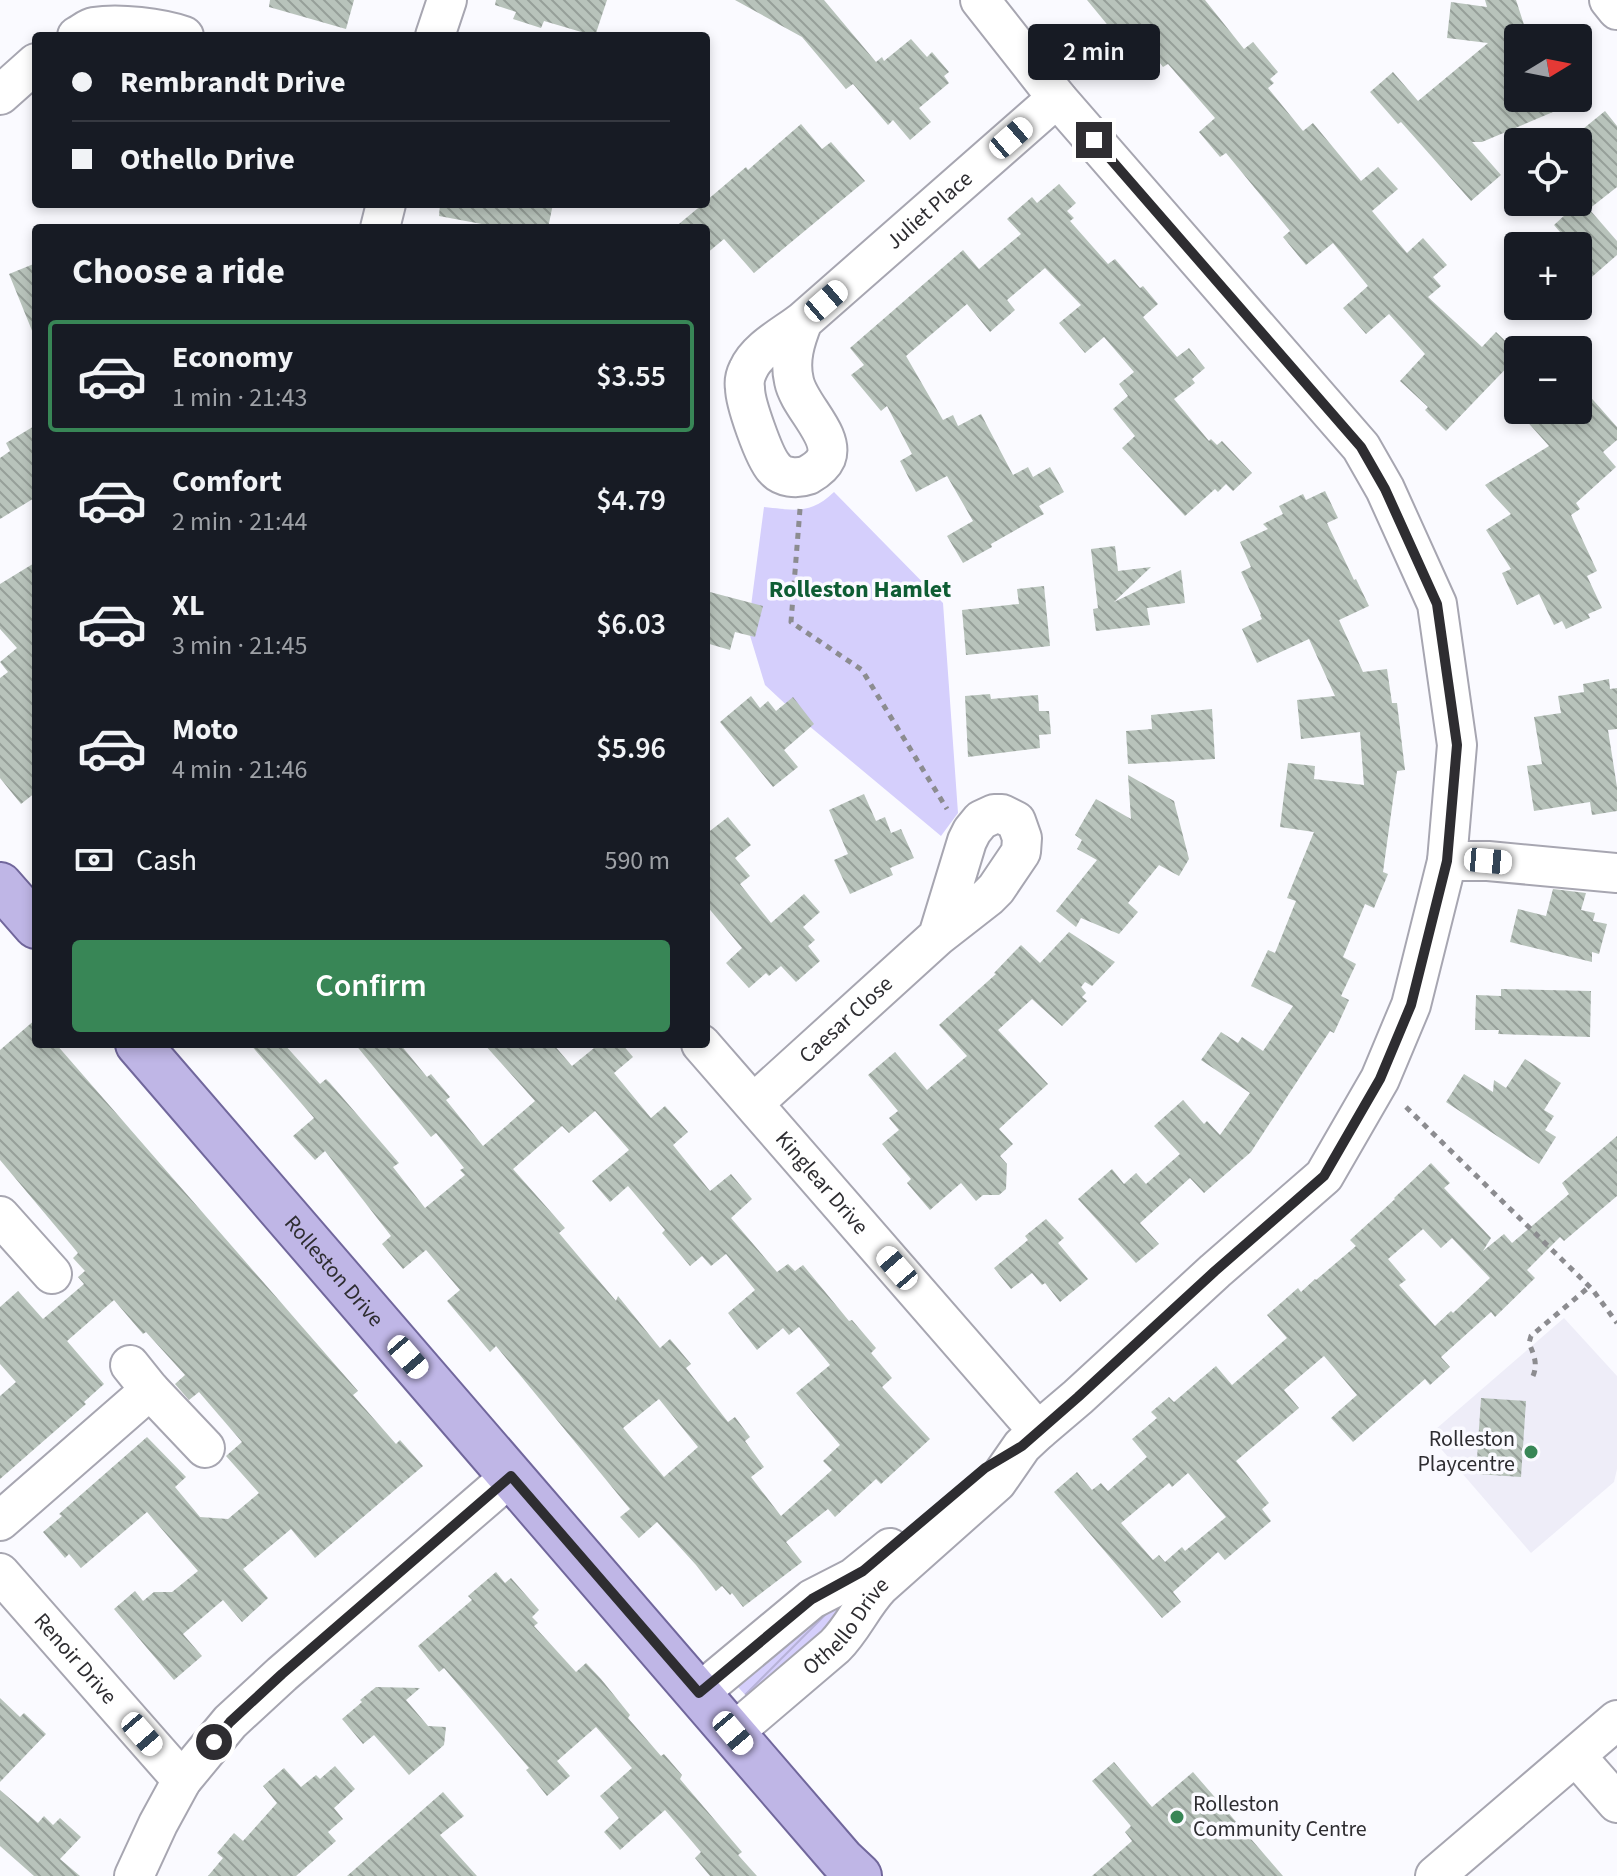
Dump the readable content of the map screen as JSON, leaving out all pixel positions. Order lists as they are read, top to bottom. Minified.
{"streets":{"main road":["Rolleston Drive"],"street":["Juliet Place","Caesar Close","Kinglear Drive","Othello Drive","Renoir Drive"]},"crossings":[["Juliet Place","Othello Drive"],["Caesar Close","Kinglear Drive"],["Kinglear Drive","Othello Drive"],["Rolleston Drive","Othello Drive"]],"districts":["Rolleston Hamlet"],"places":["Rolleston Playcentre","Rolleston Community Centre"],"north":"right","page":{"map_buttons":["+","−"],"bubble":"2 min","banner":["Rembrandt Drive","Othello Drive"],"heading":"Choose a ride","list":[{"name":"Economy","note":"1 min · 21:43","value":"$3.55"},{"name":"Comfort","note":"2 min · 21:44","value":"$4.79"},{"name":"XL","note":"3 min · 21:45","value":"$6.03"},{"name":"Moto","note":"4 min · 21:46","value":"$5.96"}],"pay":["Cash","590 m"],"buttons":"Confirm"}}
